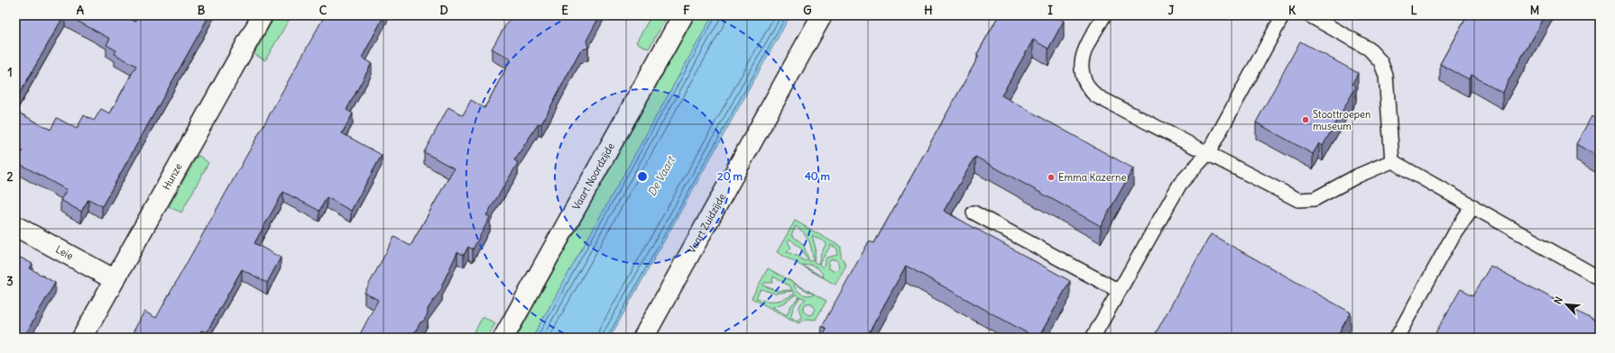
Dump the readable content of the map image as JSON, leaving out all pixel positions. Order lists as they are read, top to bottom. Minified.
{"streets":{"street":["Hunze","Vaart Noordzijde","Vaart Zuidzijde","Leie"]},"crossings":[["Hunze","Leie"]],"water":["De Vaart"],"places":["Stoottroepen museum","Emma Kazerne"],"north":"top left","grid":{"columns":["A","B","C","D","E","F","G","H","I","J","K","L","M"],"rows":["1","2","3"]},"rings":["20 m","40 m"]}
